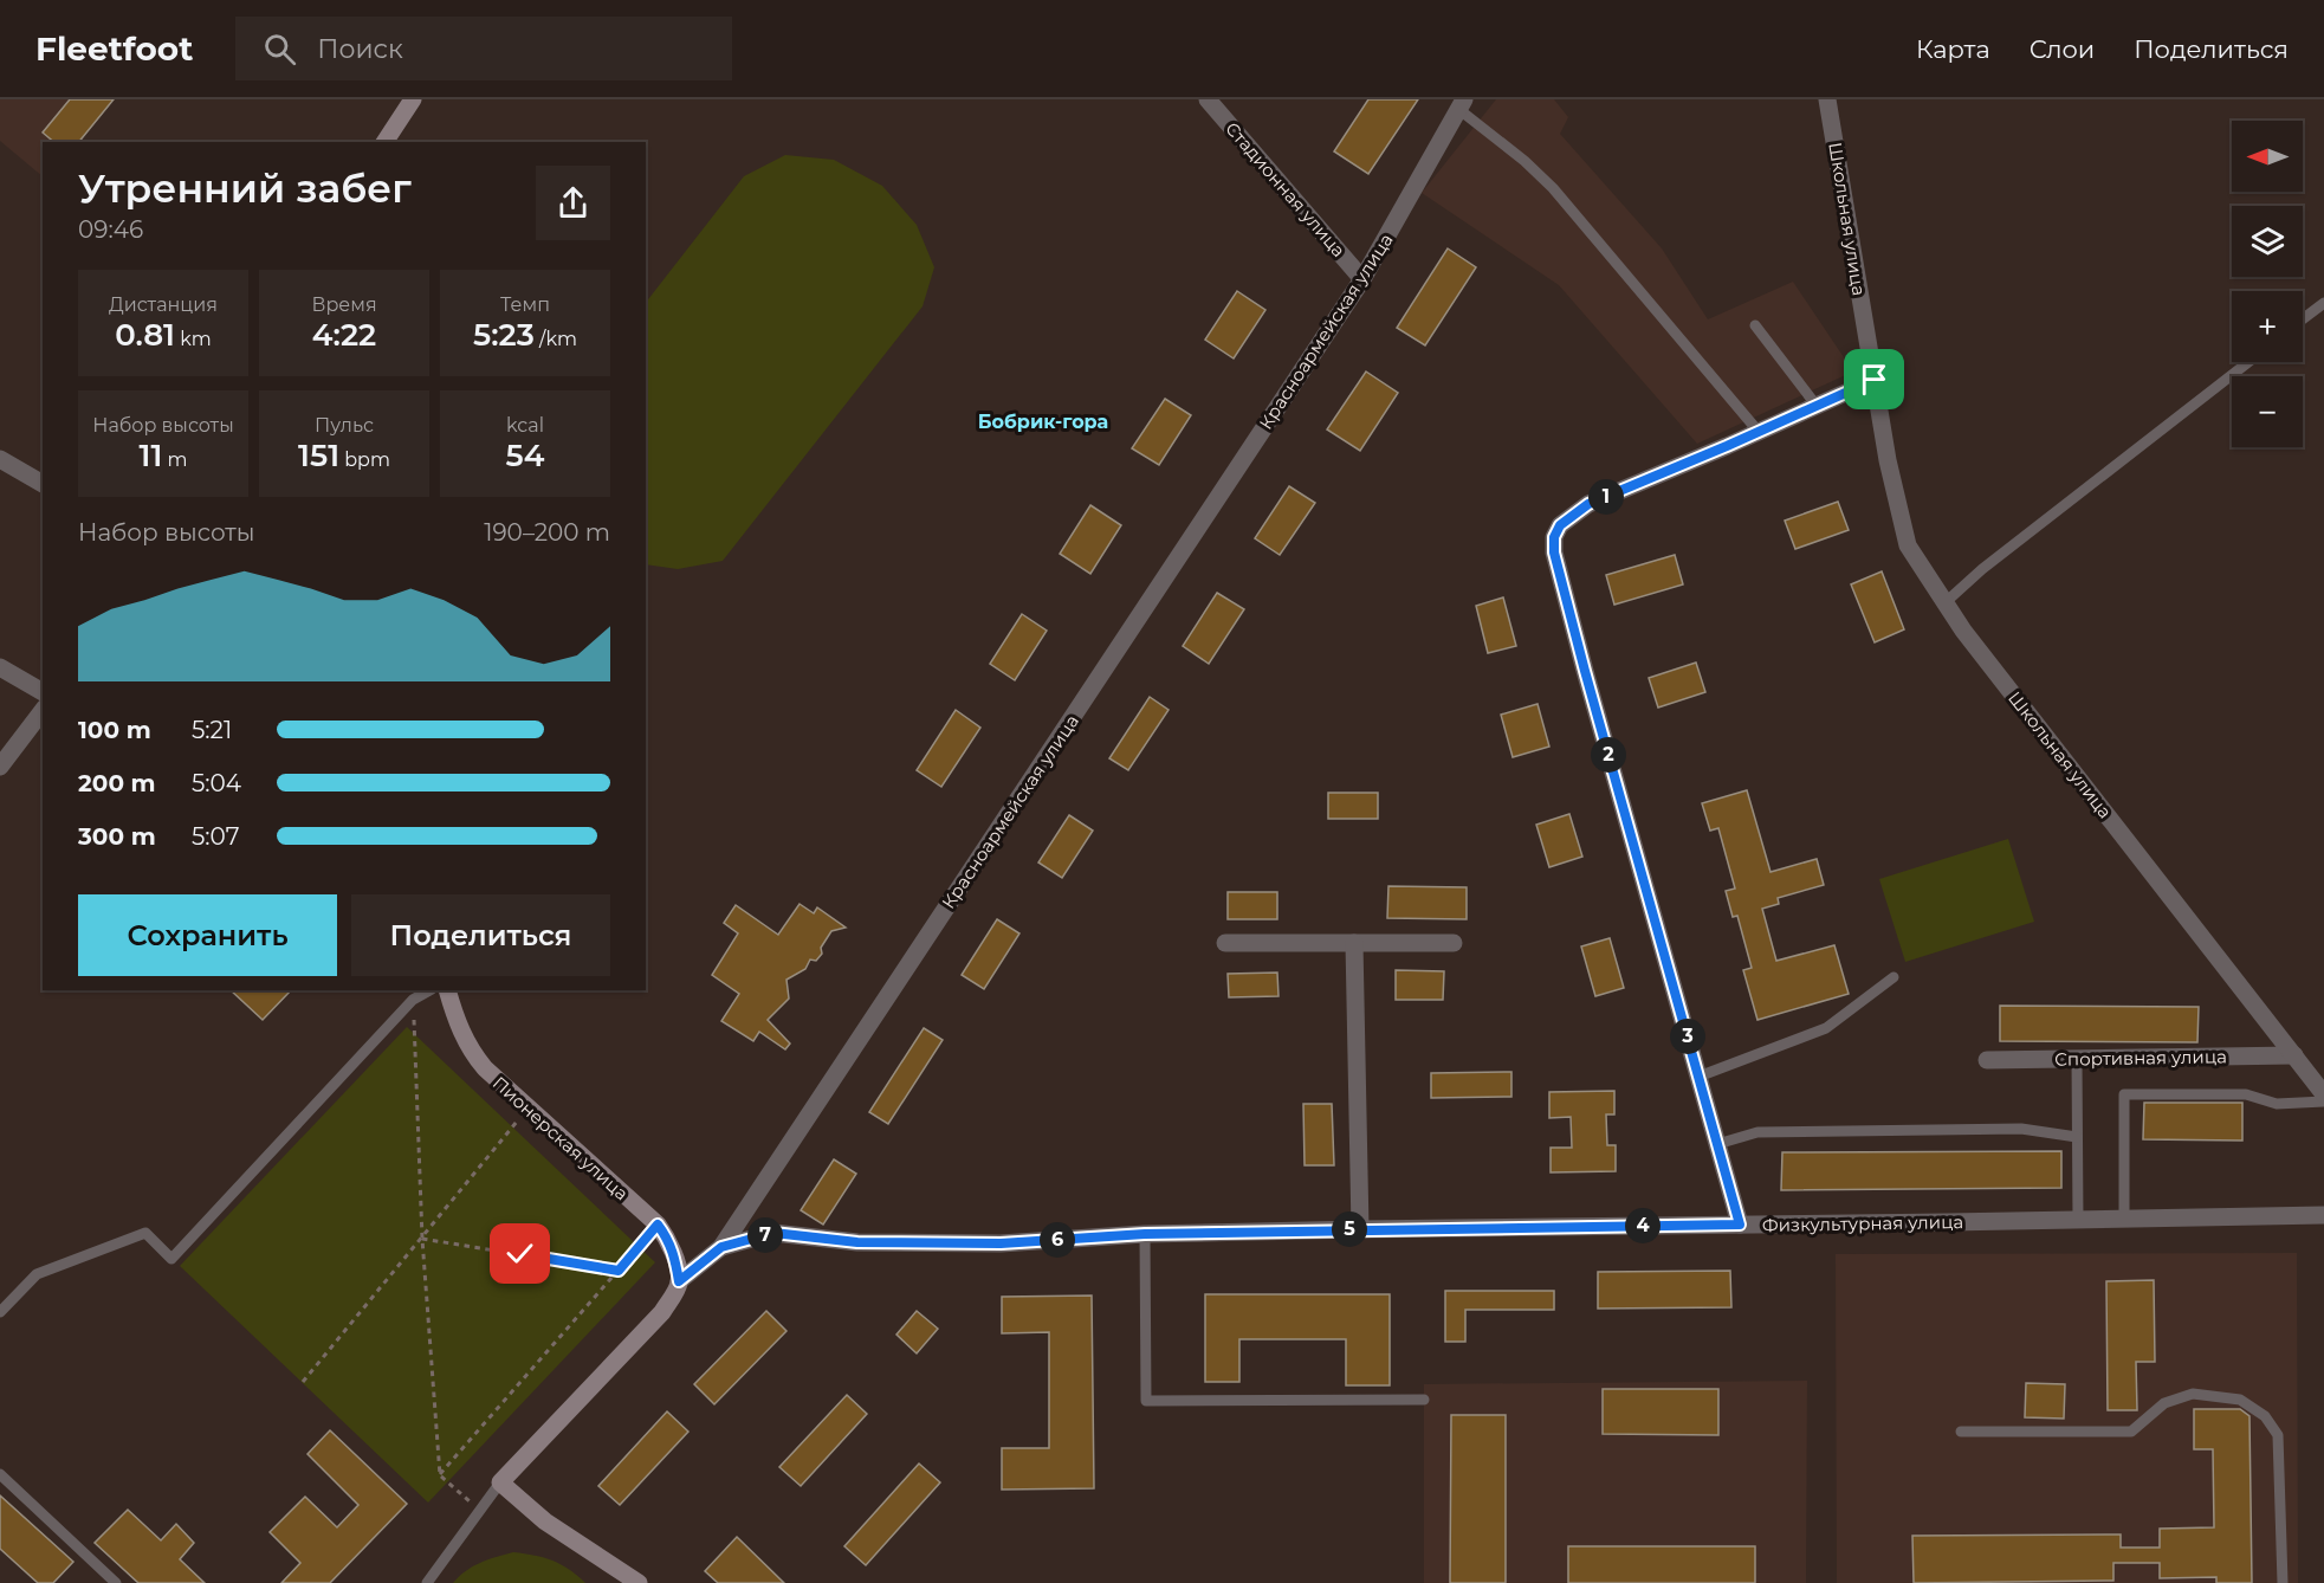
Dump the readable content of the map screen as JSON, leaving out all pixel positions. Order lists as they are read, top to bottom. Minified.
{"streets":{"main road":["Красноармейская улица","Пионерская улица"],"street":["Стадионная улица","Школьная улица","Спортивная улица","Физкультурная улица"]},"crossings":[["Стадионная улица","Красноармейская улица"],["Школьная улица","Спортивная улица"],["Красноармейская улица","Пионерская улица"],["Красноармейская улица","Физкультурная улица"]],"districts":["Бобрик-гора"],"north":"left","page":{"header":"Fleetfoot","search":"Поиск","nav":["Карта","Слои","Поделиться"],"map_buttons":["+","−"],"heading":["Утренний забег","09:46"],"stats":[["Дистанция","0.81 km"],["Время","4:22"],["Темп","5:23 /km"],["Набор высоты","11 m"],["Пульс","151 bpm"],["kcal","54"]],"pins":["1","2","3","4","5","7","6"],"chart":["Набор высоты","190–200 m"],"list":[{"name":"100 m","note":"5:21"},{"name":"200 m","note":"5:04"},{"name":"300 m","note":"5:07"}],"buttons":["Сохранить","Поделиться"]}}
